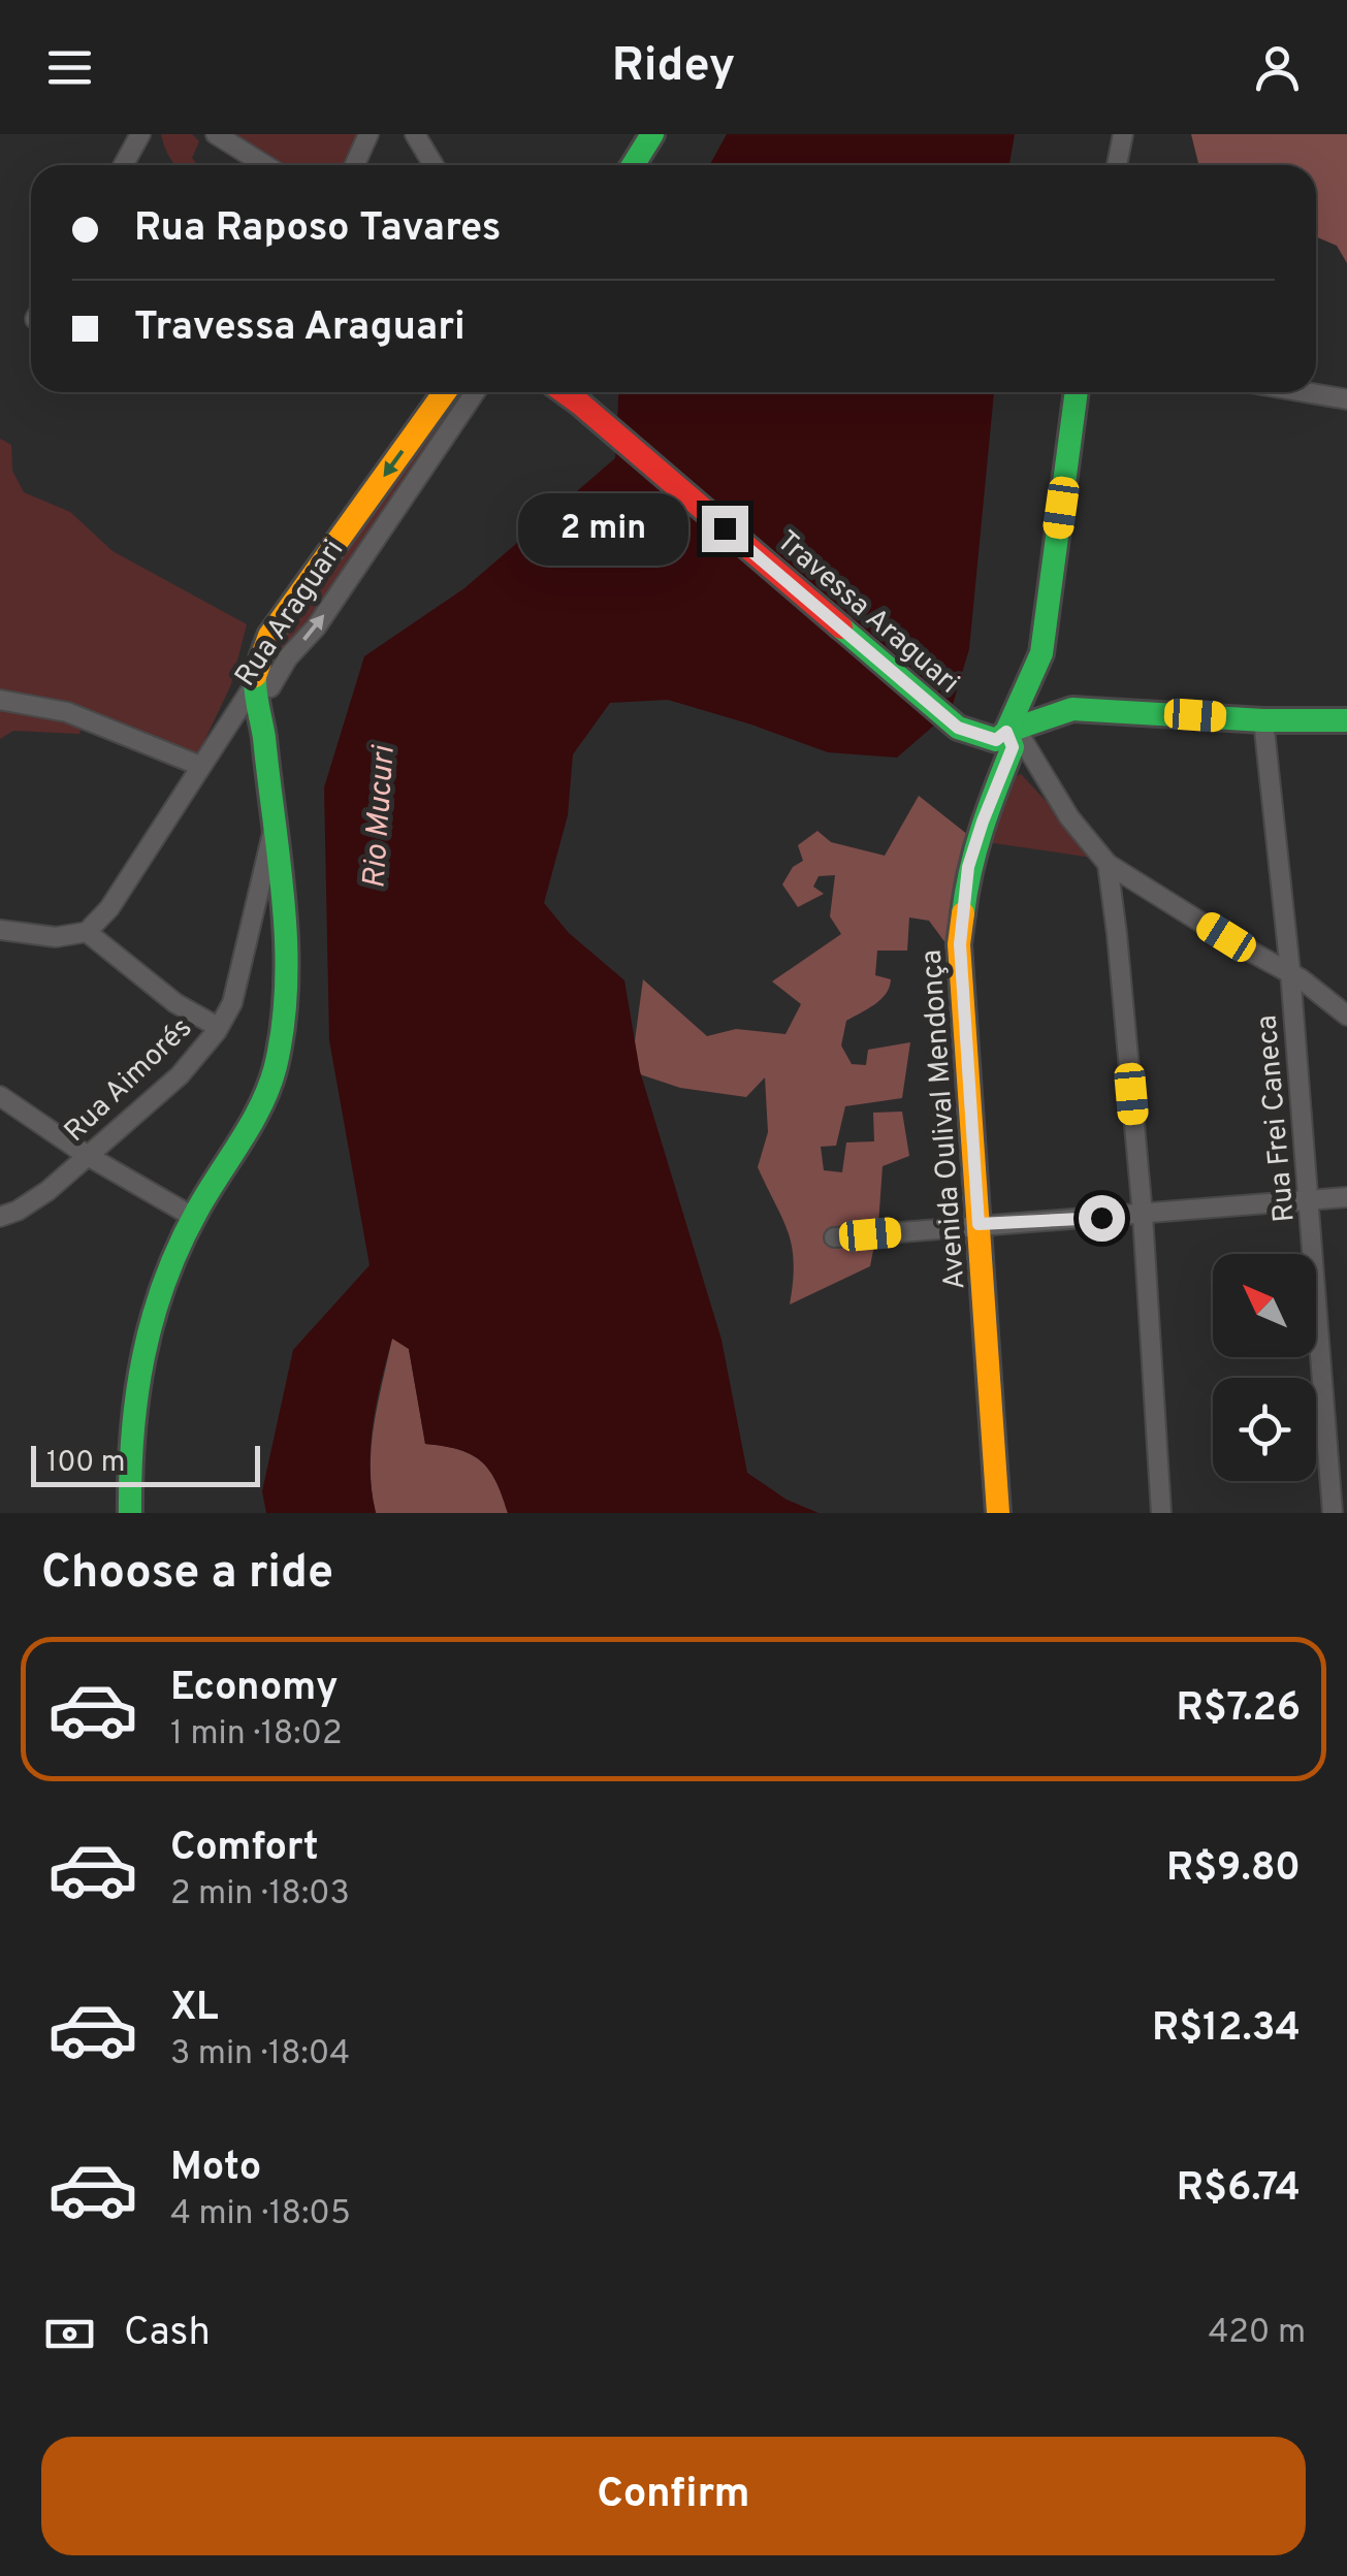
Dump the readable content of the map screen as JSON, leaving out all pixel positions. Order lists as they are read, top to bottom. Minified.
{"streets":{"street":["Travessa Araguari","Rua Araguari","Rua Aimorés","Rua Frei Caneca","Avenida Oulival Mendonça"]},"crossings":[["Travessa Araguari","Avenida Oulival Mendonça"]],"water":["Rio Mucuri"],"scale_bar":"100 m","north":"top left","page":{"header":"Ridey","banner":["Rua Raposo Tavares","Travessa Araguari"],"bubble":"2 min","scale":"100 m","heading":"Choose a ride","list":[{"name":"Economy","note":"1 min · 18:02","value":"R$7.26"},{"name":"Comfort","note":"2 min · 18:03","value":"R$9.80"},{"name":"XL","note":"3 min · 18:04","value":"R$12.34"},{"name":"Moto","note":"4 min · 18:05","value":"R$6.74"}],"pay":["Cash","420 m"],"buttons":"Confirm"}}
